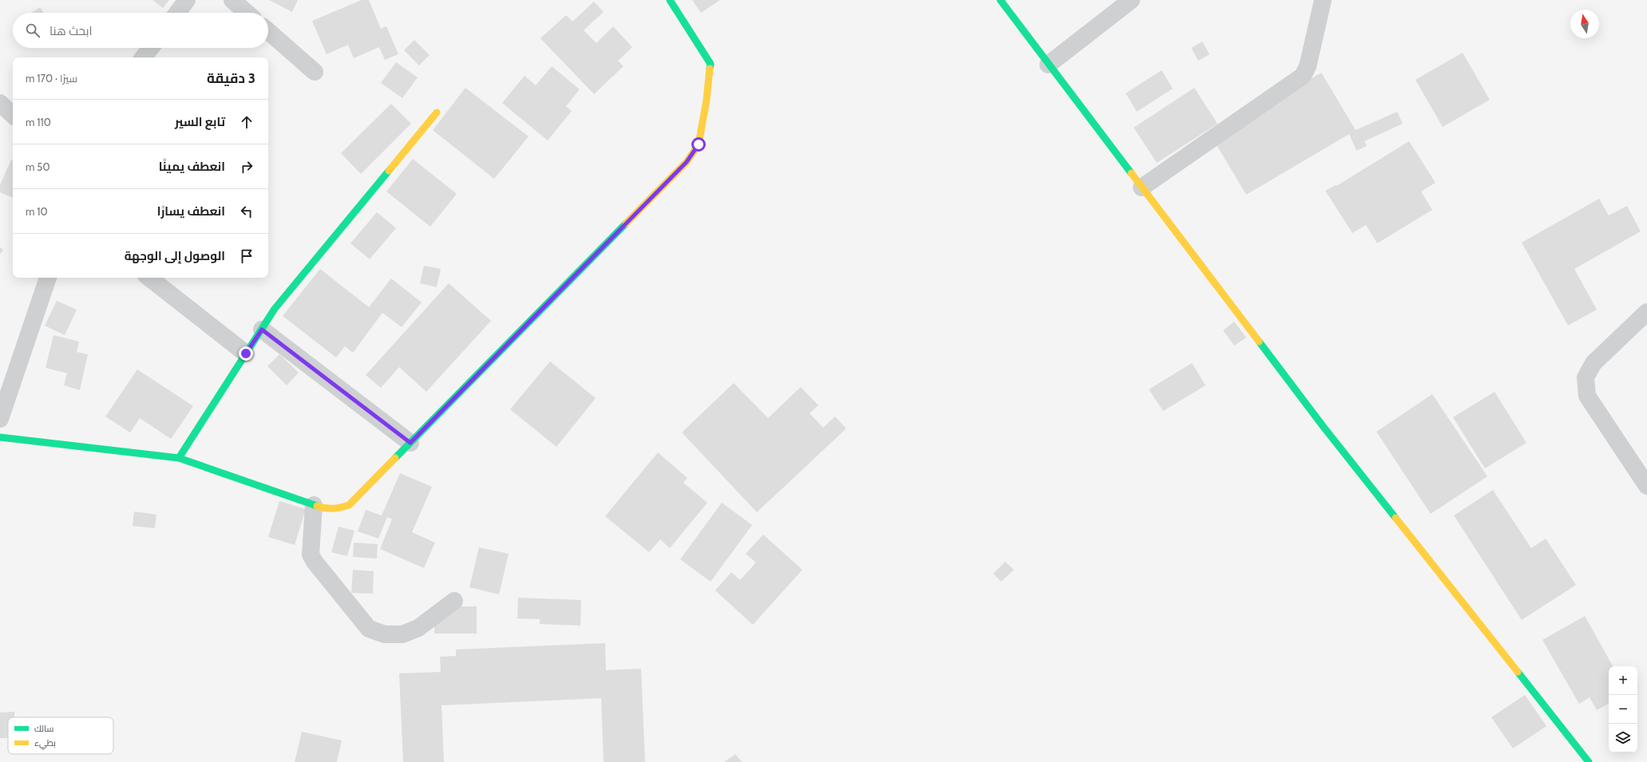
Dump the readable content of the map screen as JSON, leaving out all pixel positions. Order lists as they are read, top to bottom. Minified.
{"legend":["سالك","بطيء"],"north":"top","page":{"search":"ابحث هنا","heading":["3 دقيقة","سيرًا · 170 m"],"list":[["تابع السير","110 m"],["انعطف يمينًا","50 m"],["انعطف يسارًا","10 m"],"الوصول إلى الوجهة"],"map_buttons":["+","−"]}}
